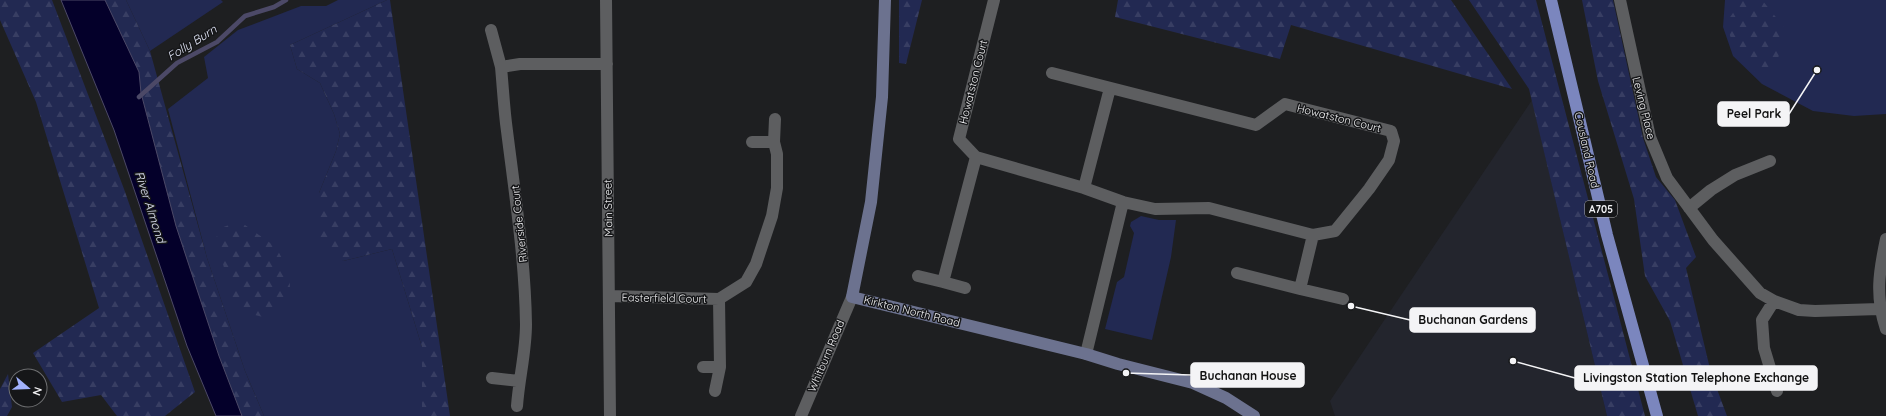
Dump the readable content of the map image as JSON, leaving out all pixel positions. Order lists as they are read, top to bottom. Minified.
{"streets":{"main road":["Cousland Road","A705","Kirkton North Road"],"street":["Howatston Court","Leving Place","Main Street","Riverside Court","Easterfield Court","Whitburn Road"]},"crossings":[["Main Street","Easterfield Court"],["Kirkton North Road","Whitburn Road"]],"water":["Folly Burn","River Almond"],"places":["Peel Park","Buchanan Gardens","Livingston Station Telephone Exchange","Buchanan House"],"north":"right"}
